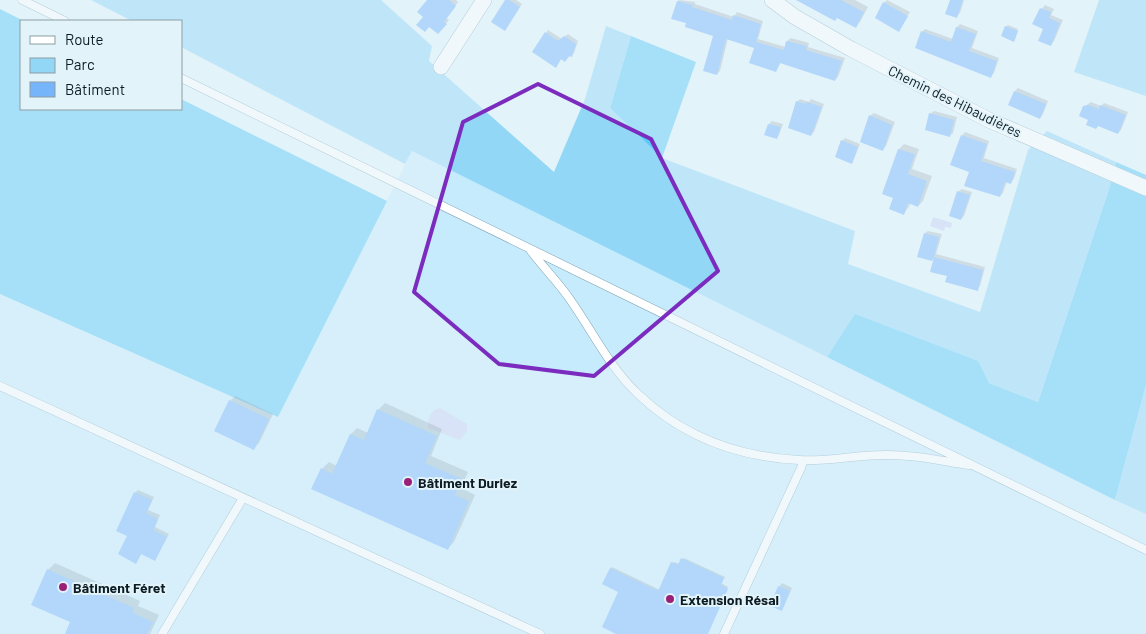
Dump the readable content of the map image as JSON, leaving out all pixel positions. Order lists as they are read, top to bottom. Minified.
{"streets":{"street":["Chemin des Hibaudières"]},"places":["Bâtiment Duriez","Bâtiment Féret","Extension Résal"],"legend":["Route","Parc","Bâtiment"]}
